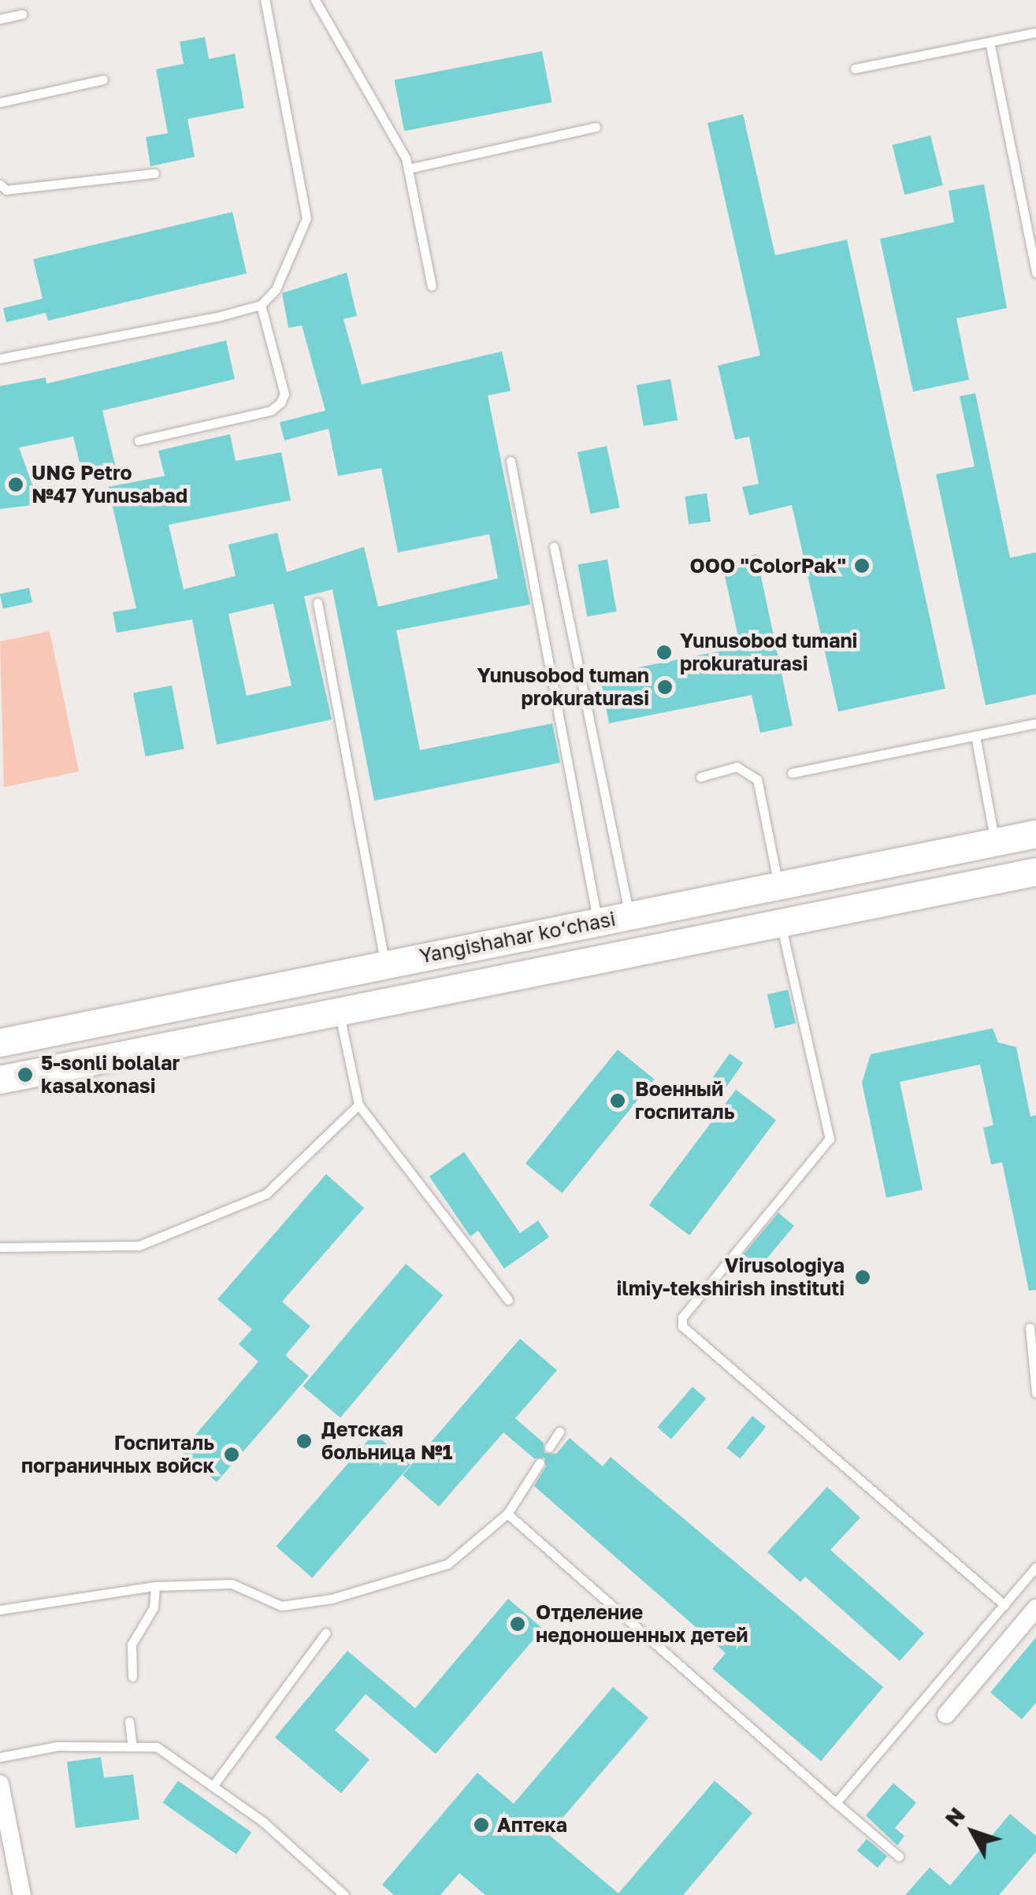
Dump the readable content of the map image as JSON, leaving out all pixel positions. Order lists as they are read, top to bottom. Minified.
{"streets":{"main road":["Yangishahar ko‘chasi"]},"places":["UNG Petro №47 Yunusabad","OOO \"ColorPak\"","Yunusobod tumani prokuraturasi","Yunusobod tuman prokuraturasi","5-sonli bolalar kasalxonasi","Военный госпиталь","Virusologiya ilmiy-tekshirish instituti","Детская больница №1","Госпиталь пограничных войск","Отделение недоношенных детей","Аптека"],"north":"top left"}
